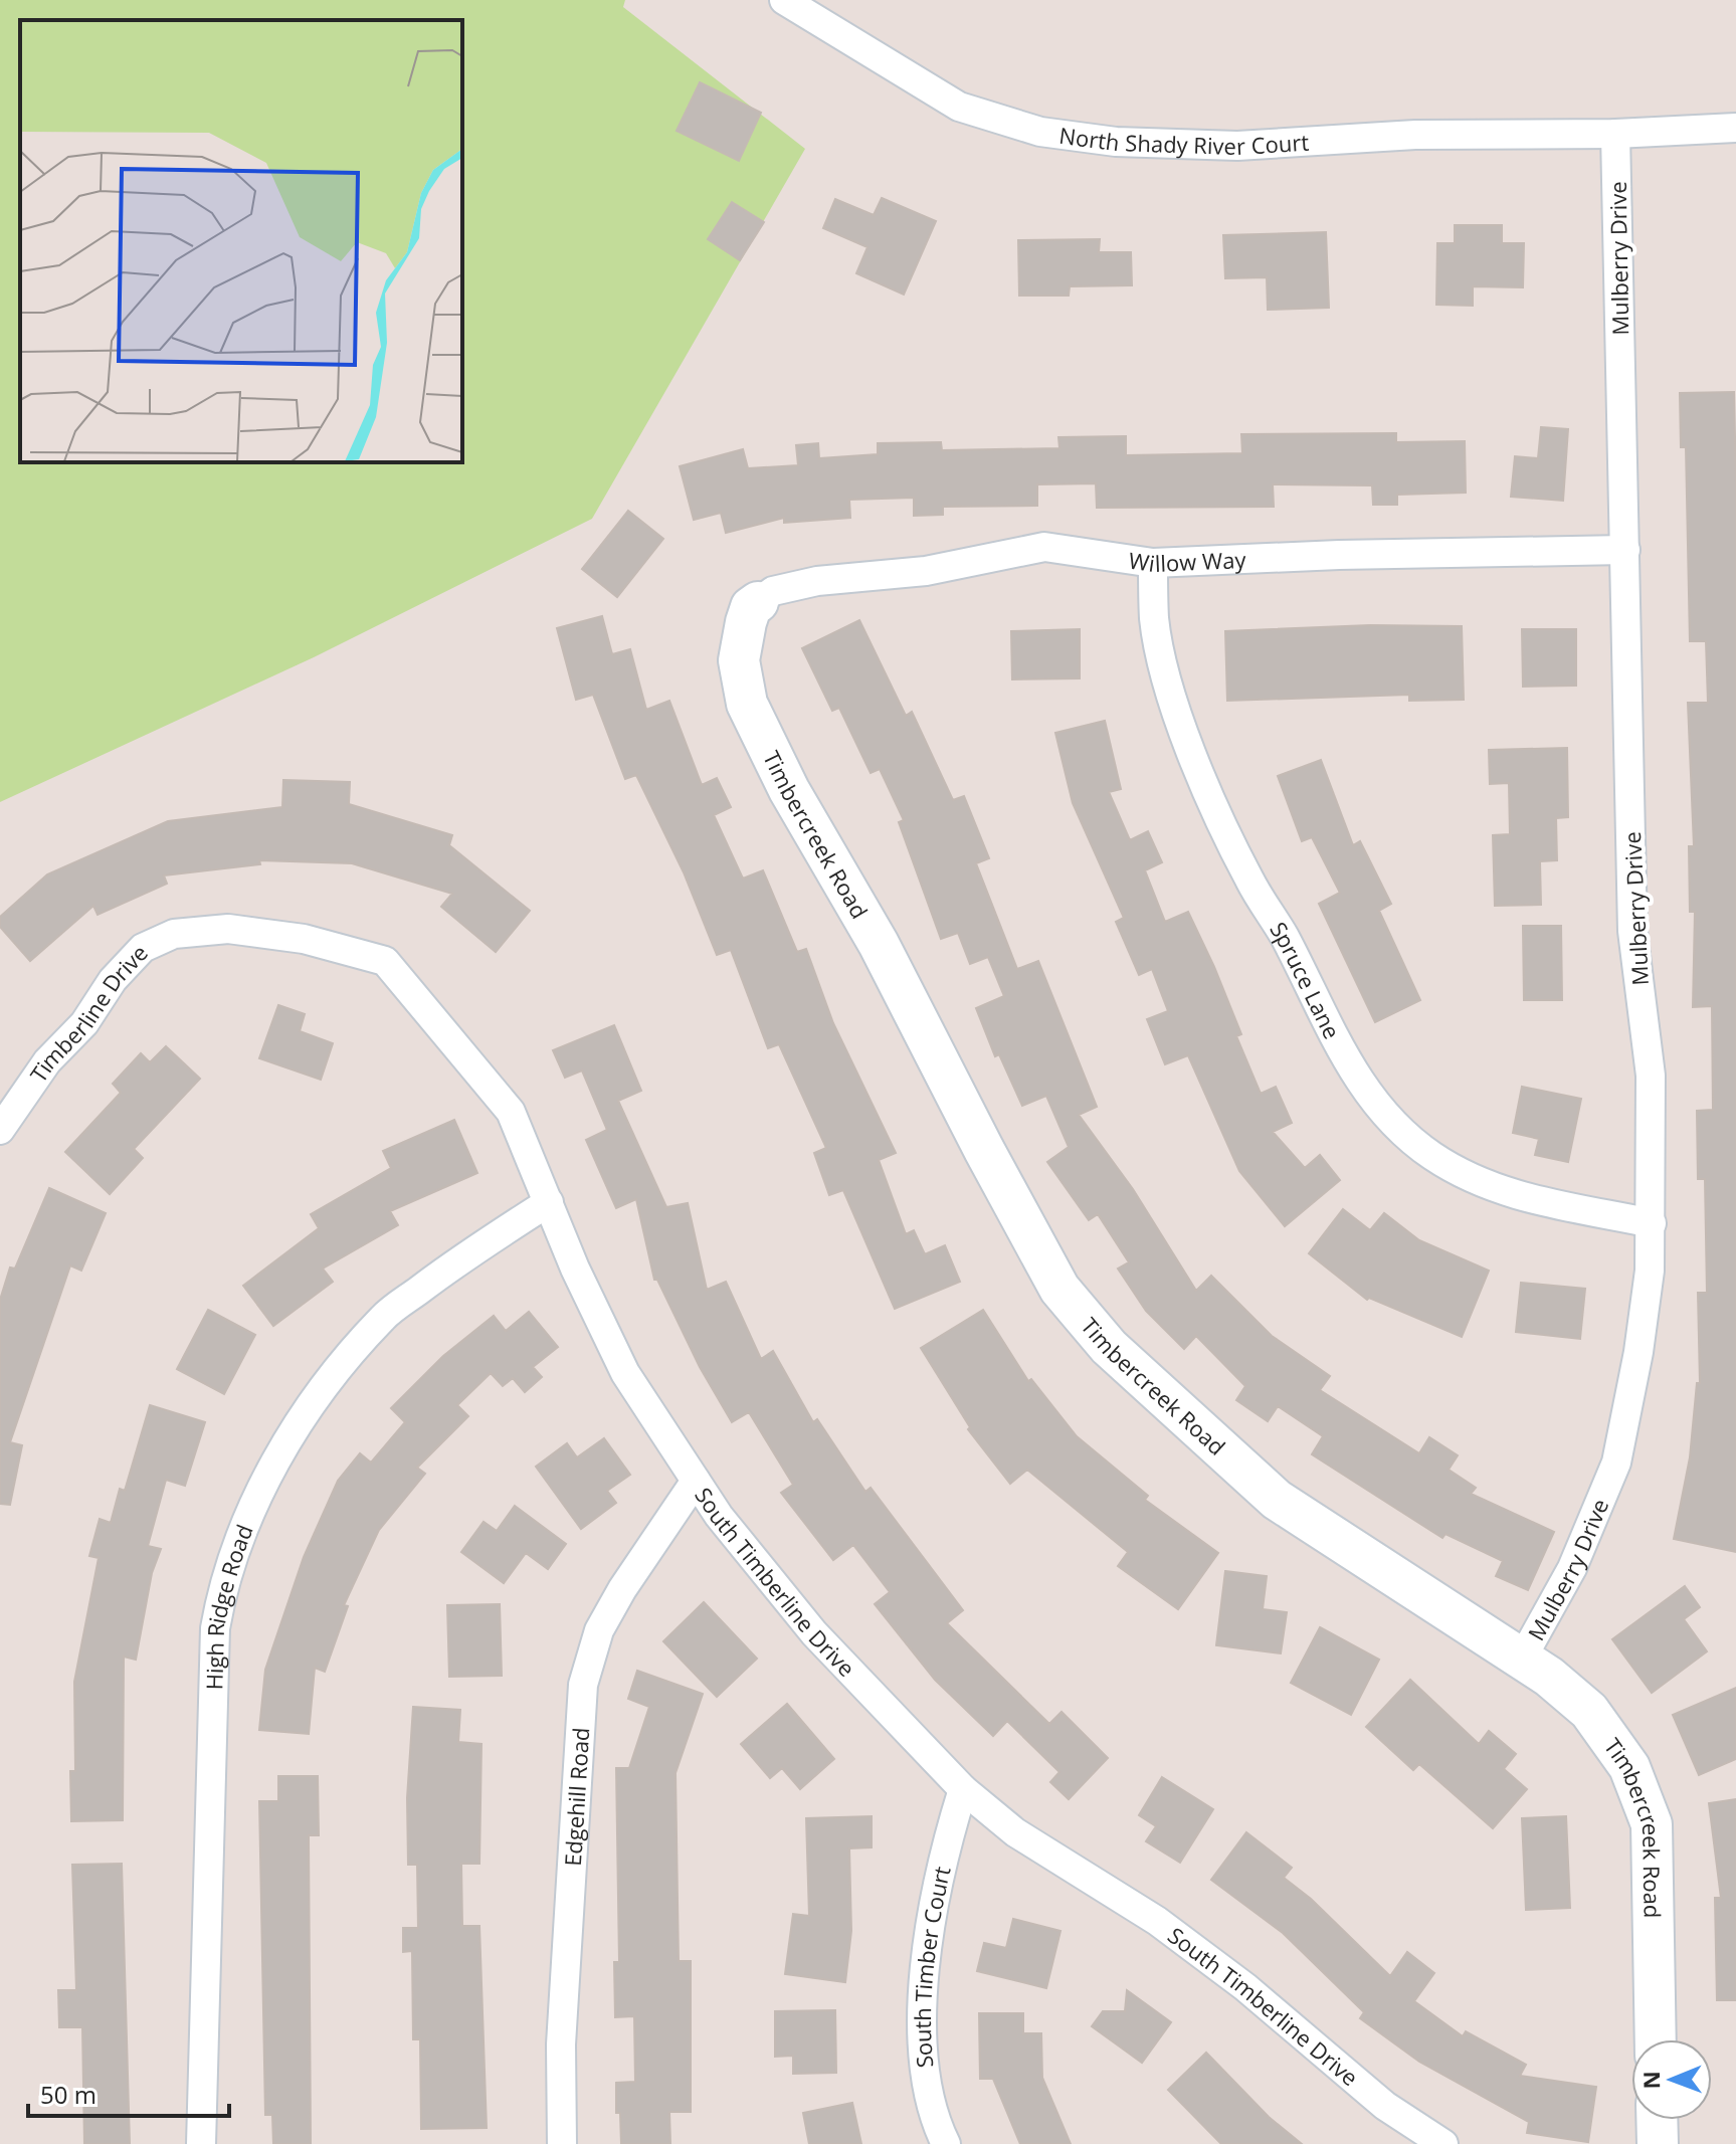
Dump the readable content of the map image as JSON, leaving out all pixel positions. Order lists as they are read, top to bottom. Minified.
{"streets":{"street":["North Shady River Court","Mulberry Drive","Willow Way","Timbercreek Road","Spruce Lane","Timberline Drive","South Timberline Drive","High Ridge Road","Edgehill Road","South Timber Court"]},"crossings":[["North Shady River Court","Mulberry Drive"],["Mulberry Drive","Willow Way"],["Mulberry Drive","Timbercreek Road"],["Mulberry Drive","Spruce Lane"],["Willow Way","Timbercreek Road"],["Willow Way","Spruce Lane"],["Timberline Drive","South Timberline Drive"],["South Timberline Drive","High Ridge Road"],["South Timberline Drive","Edgehill Road"],["South Timberline Drive","South Timber Court"]],"scale_bar":"50 m","north":"left"}
